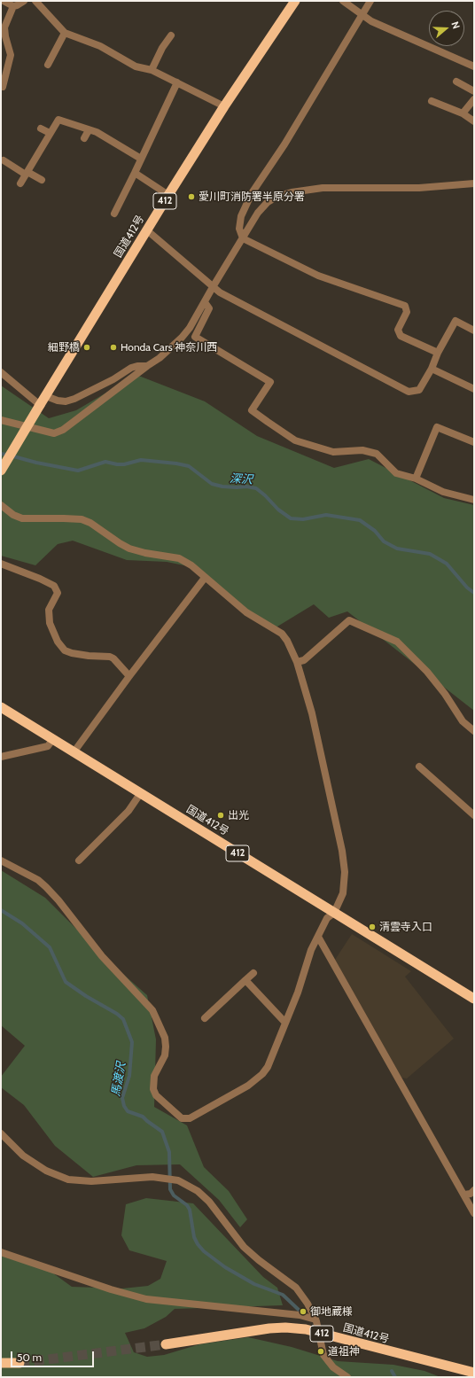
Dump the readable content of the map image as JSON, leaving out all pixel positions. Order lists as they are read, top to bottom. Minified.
{"streets":{"highway":["412","国道412号"]},"water":["深沢","馬渡沢"],"places":["愛川町消防署半原分署","細野橋","Honda Cars 神奈川西","出光","清雲寺入口","御地蔵様","道祖神"],"scale_bar":"50 m","north":"right"}
